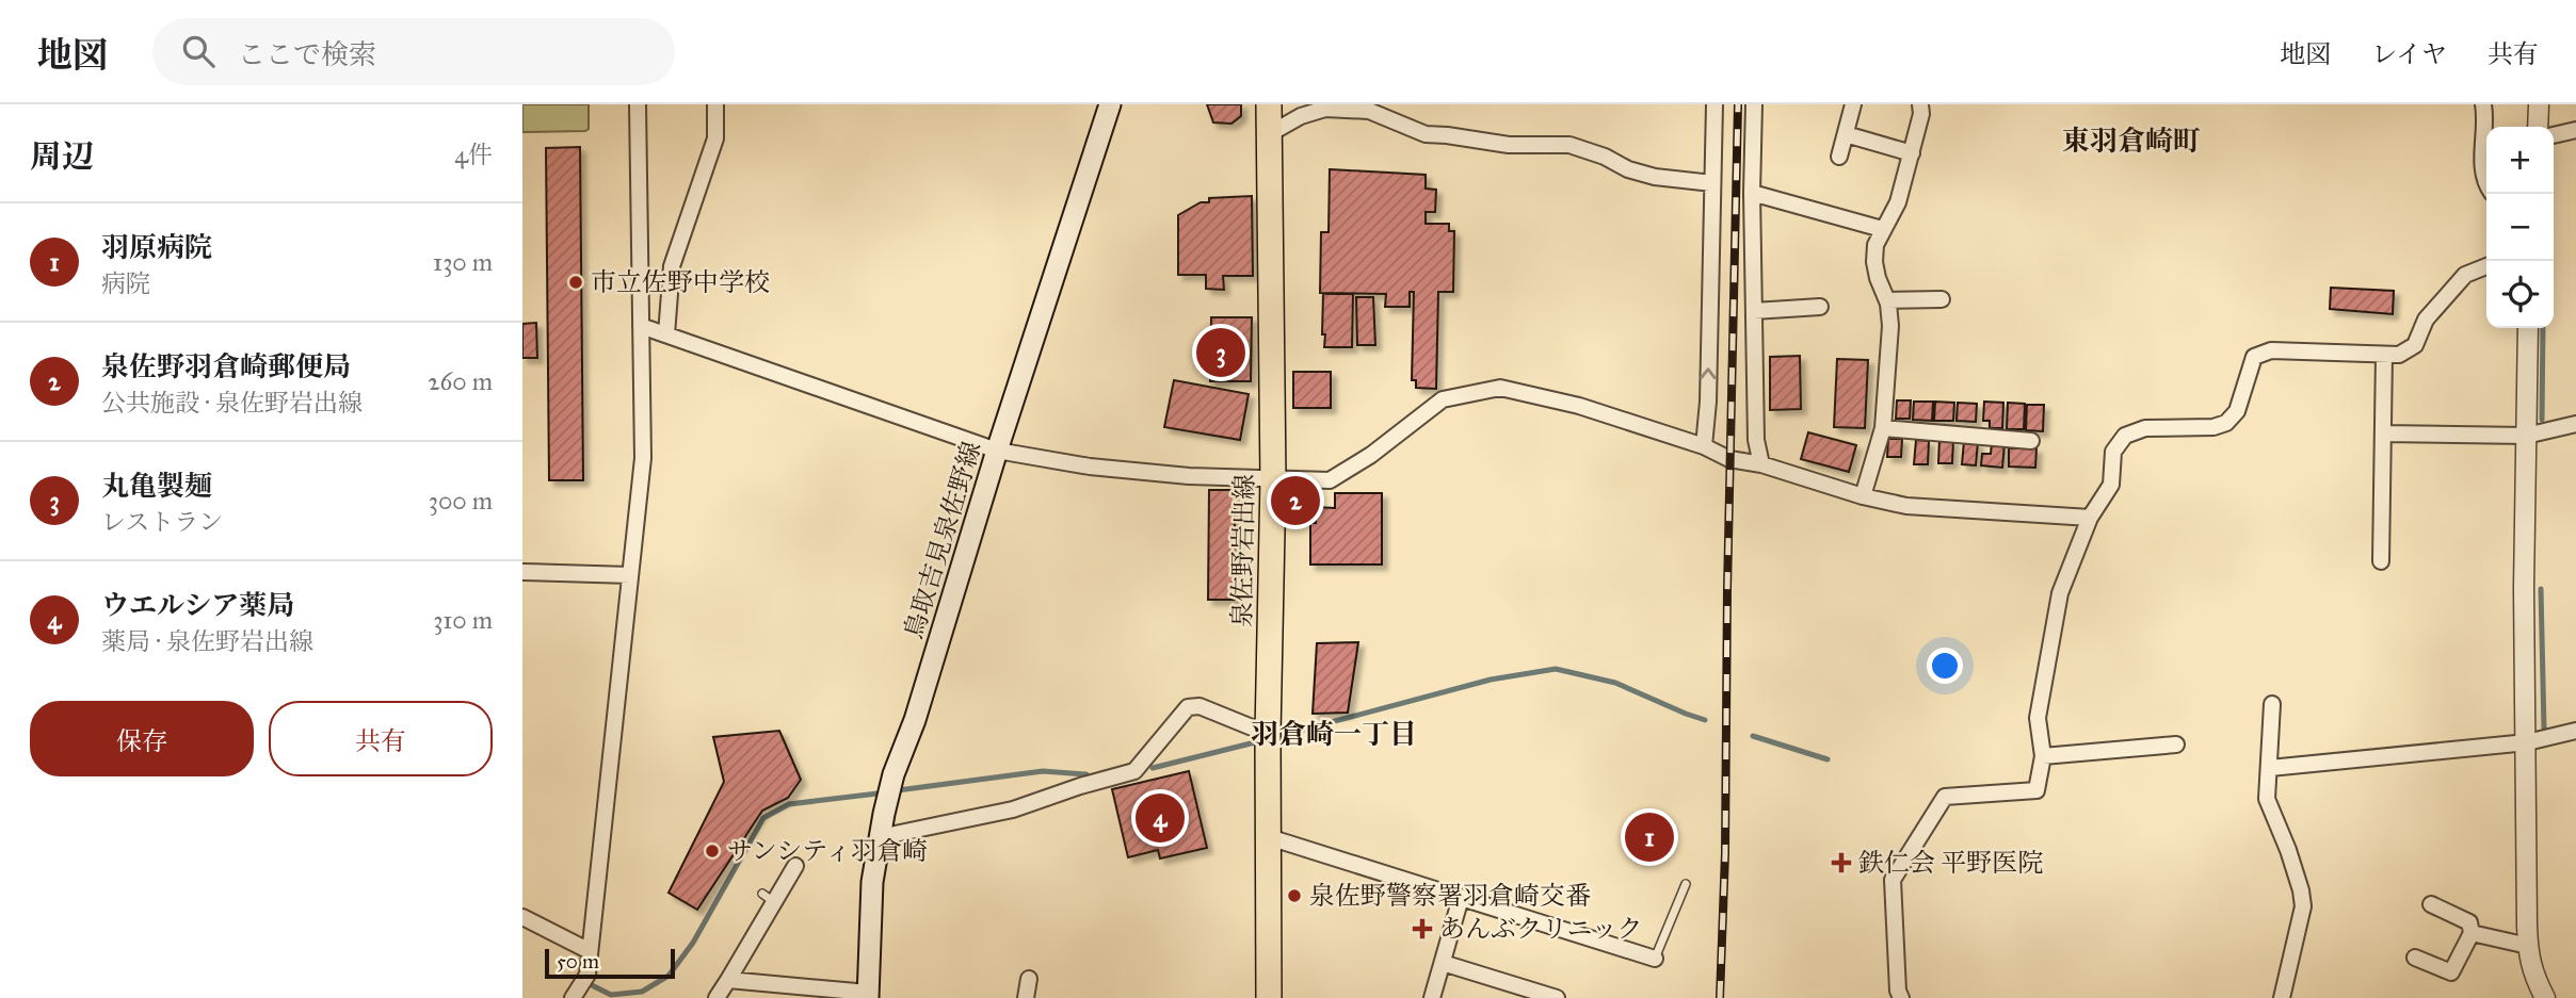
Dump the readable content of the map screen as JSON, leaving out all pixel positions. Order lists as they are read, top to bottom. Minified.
{"streets":{"main road":["鳥取吉見泉佐野線","泉佐野岩出線"]},"districts":["東羽倉崎町","羽倉崎一丁目"],"places":{"other":["市立佐野中学校","サンシティ羽倉崎","泉佐野警察署羽倉崎交番"],"health":["鉄仁会 平野医院","あんぶクリニック"]},"scale_bar":"50 m","page":{"header":"地図","search":"ここで検索","nav":["地図","レイヤ","共有"],"heading":["周辺","4件"],"map_buttons":["+","−"],"list":[{"mark":"1","name":"羽原病院","note":"病院","value":"130 m"},{"mark":"2","name":"泉佐野羽倉崎郵便局","note":"公共施設 · 泉佐野岩出線","value":"260 m"},{"mark":"3","name":"丸亀製麺","note":"レストラン","value":"300 m"},{"mark":"4","name":"ウエルシア薬局","note":"薬局 · 泉佐野岩出線","value":"310 m"}],"pins":["3","2","4","1"],"buttons":["保存","共有"],"scale":"50 m"}}
